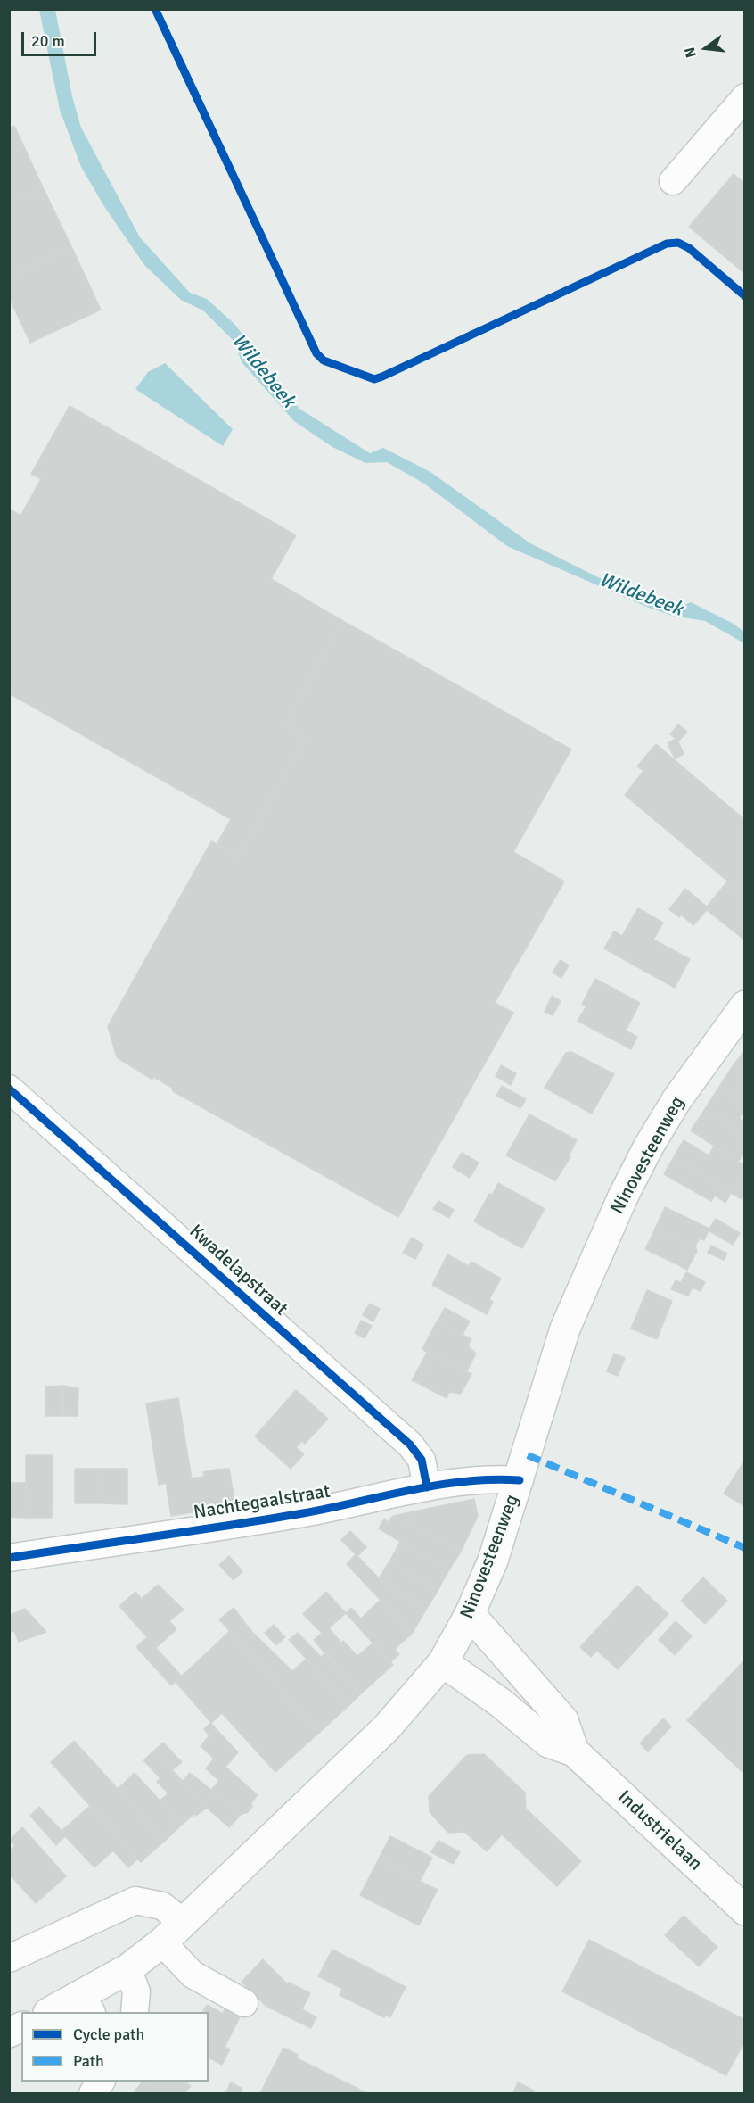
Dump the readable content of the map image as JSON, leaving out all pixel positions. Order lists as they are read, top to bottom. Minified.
{"streets":{"main road":["Ninovesteenweg","Industrielaan"],"street":["Kwadelapstraat","Nachtegaalstraat"]},"crossings":[["Ninovesteenweg","Nachtegaalstraat"],["Ninovesteenweg","Industrielaan"],["Kwadelapstraat","Nachtegaalstraat"]],"water":["Wildebeek"],"legend":["Cycle path","Path"],"scale_bar":"20 m","north":"left"}
